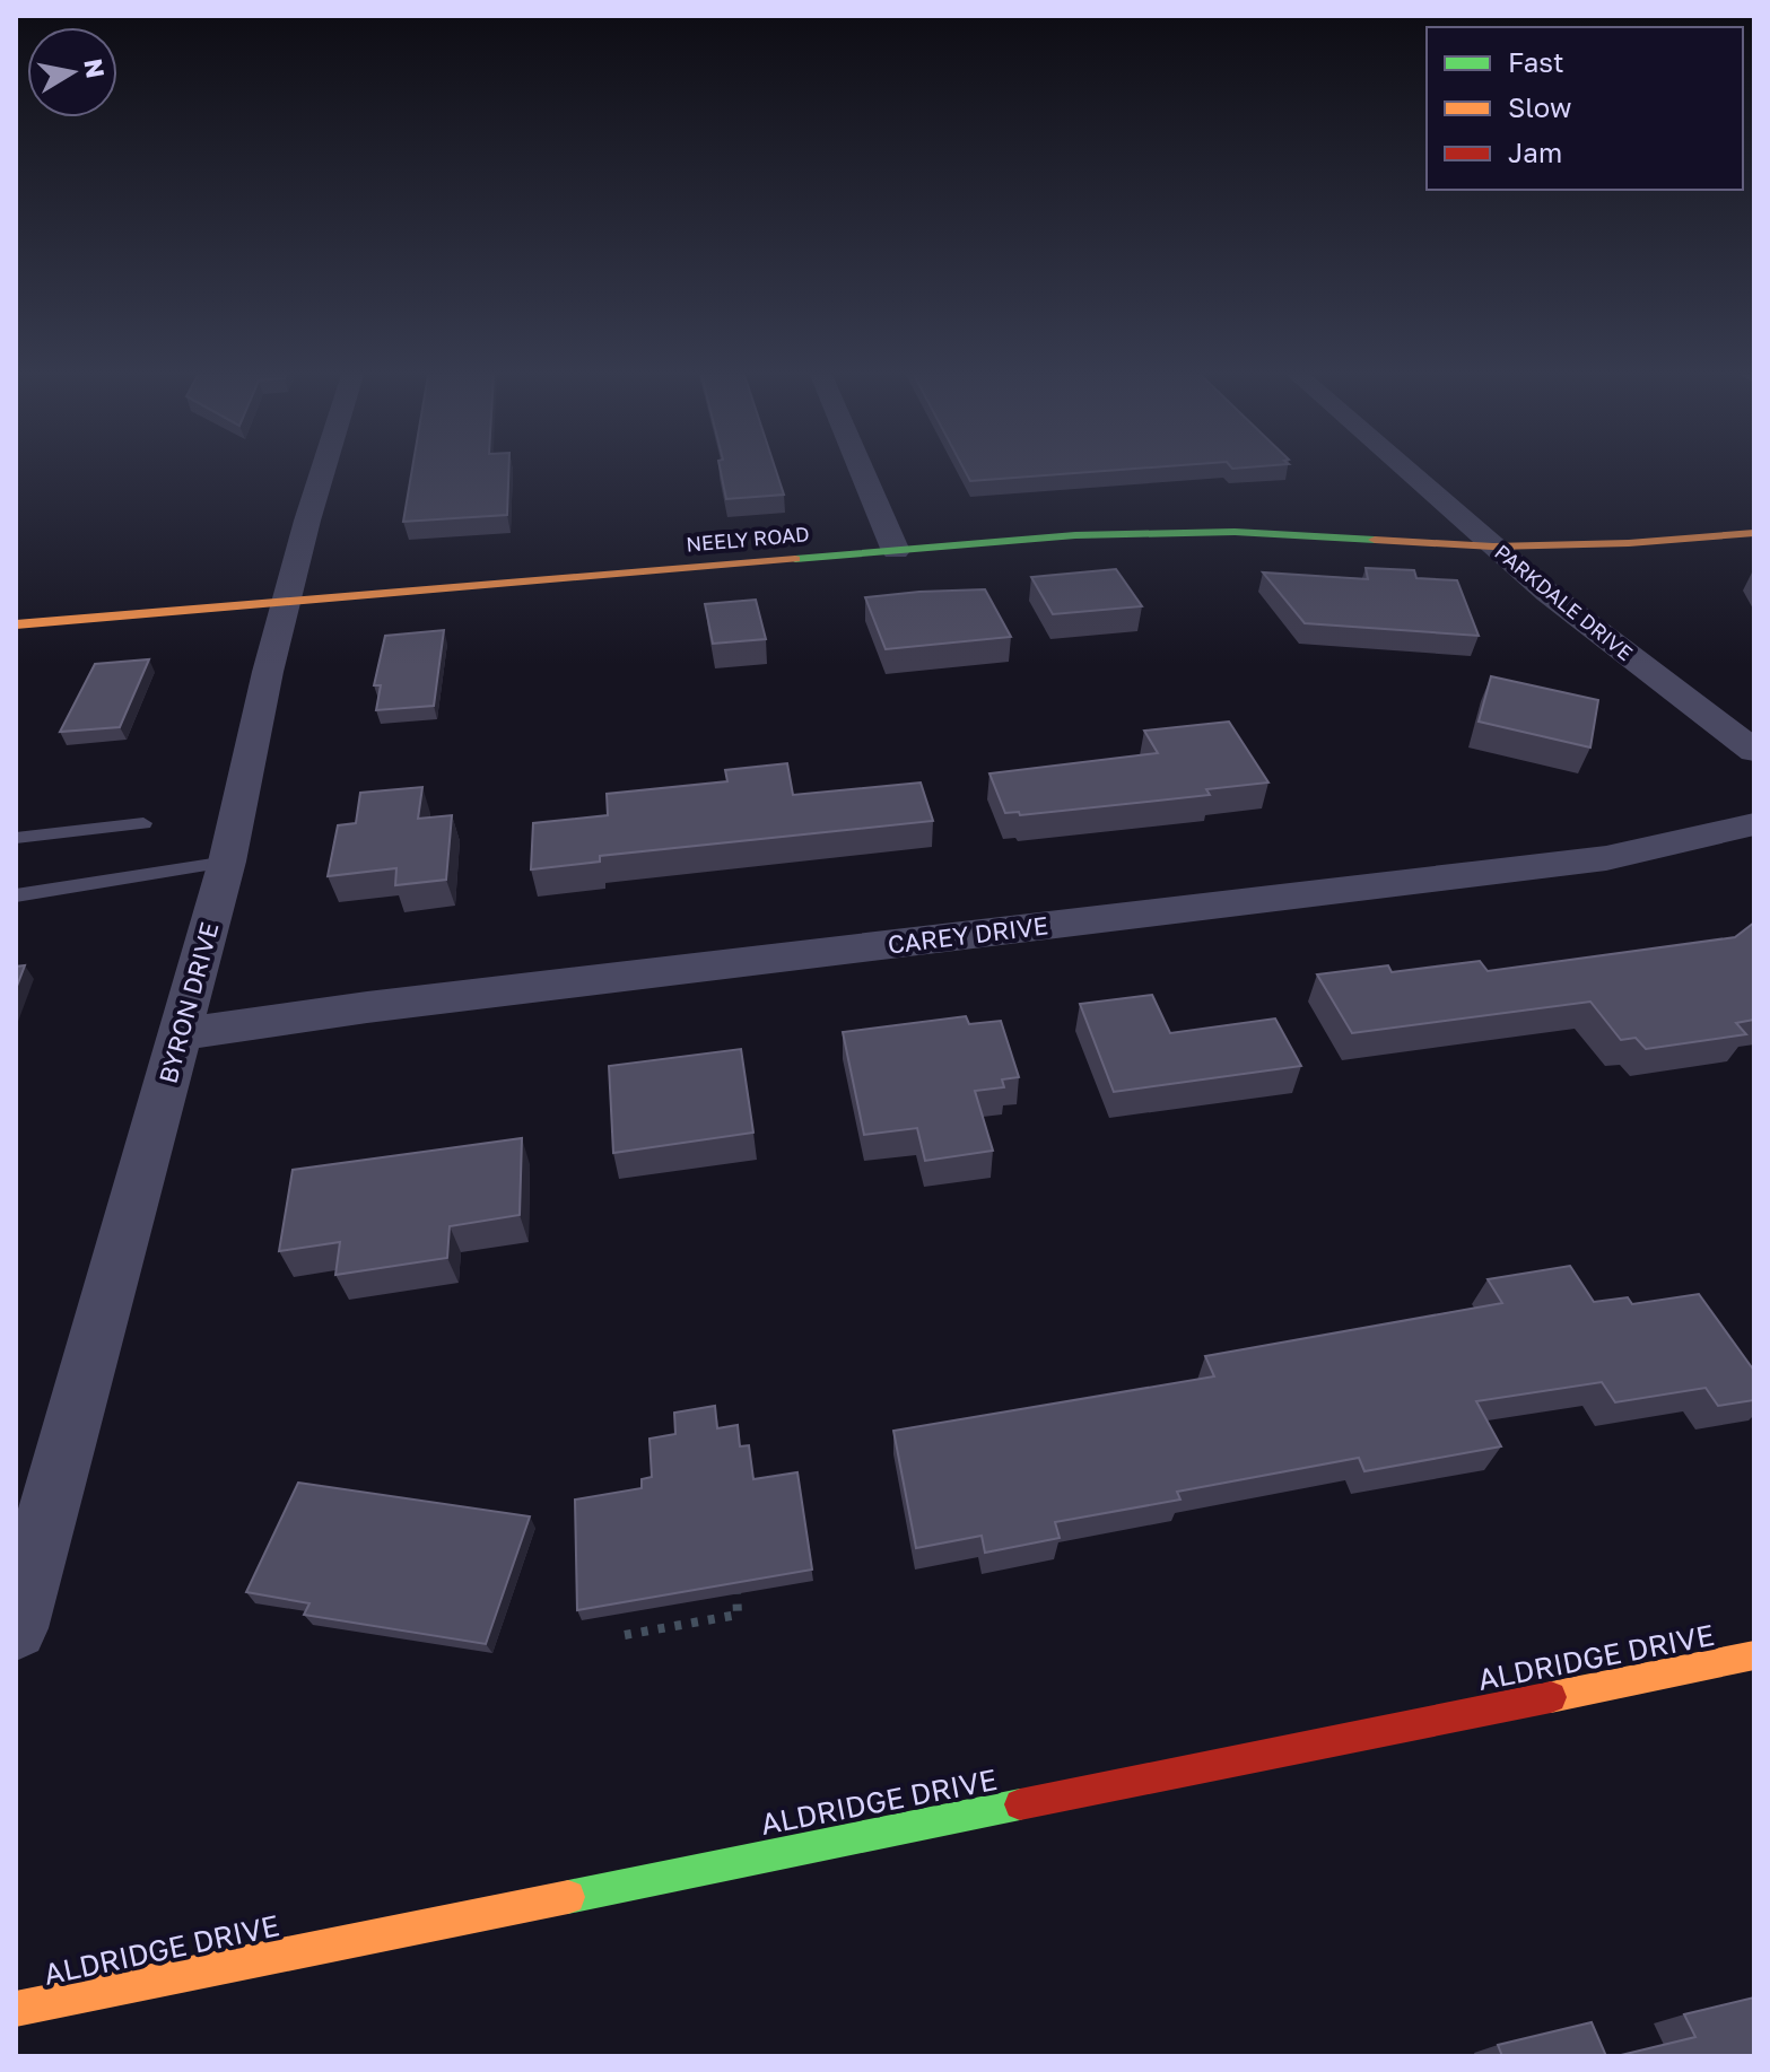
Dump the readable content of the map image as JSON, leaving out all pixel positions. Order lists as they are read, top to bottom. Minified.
{"streets":{"street":["NEELY ROAD","PARKDALE DRIVE","CAREY DRIVE","BYRON DRIVE","ALDRIDGE DRIVE"]},"crossings":[["NEELY ROAD","PARKDALE DRIVE"],["NEELY ROAD","BYRON DRIVE"],["CAREY DRIVE","BYRON DRIVE"]],"legend":["Fast","Slow","Jam"],"north":"right"}
